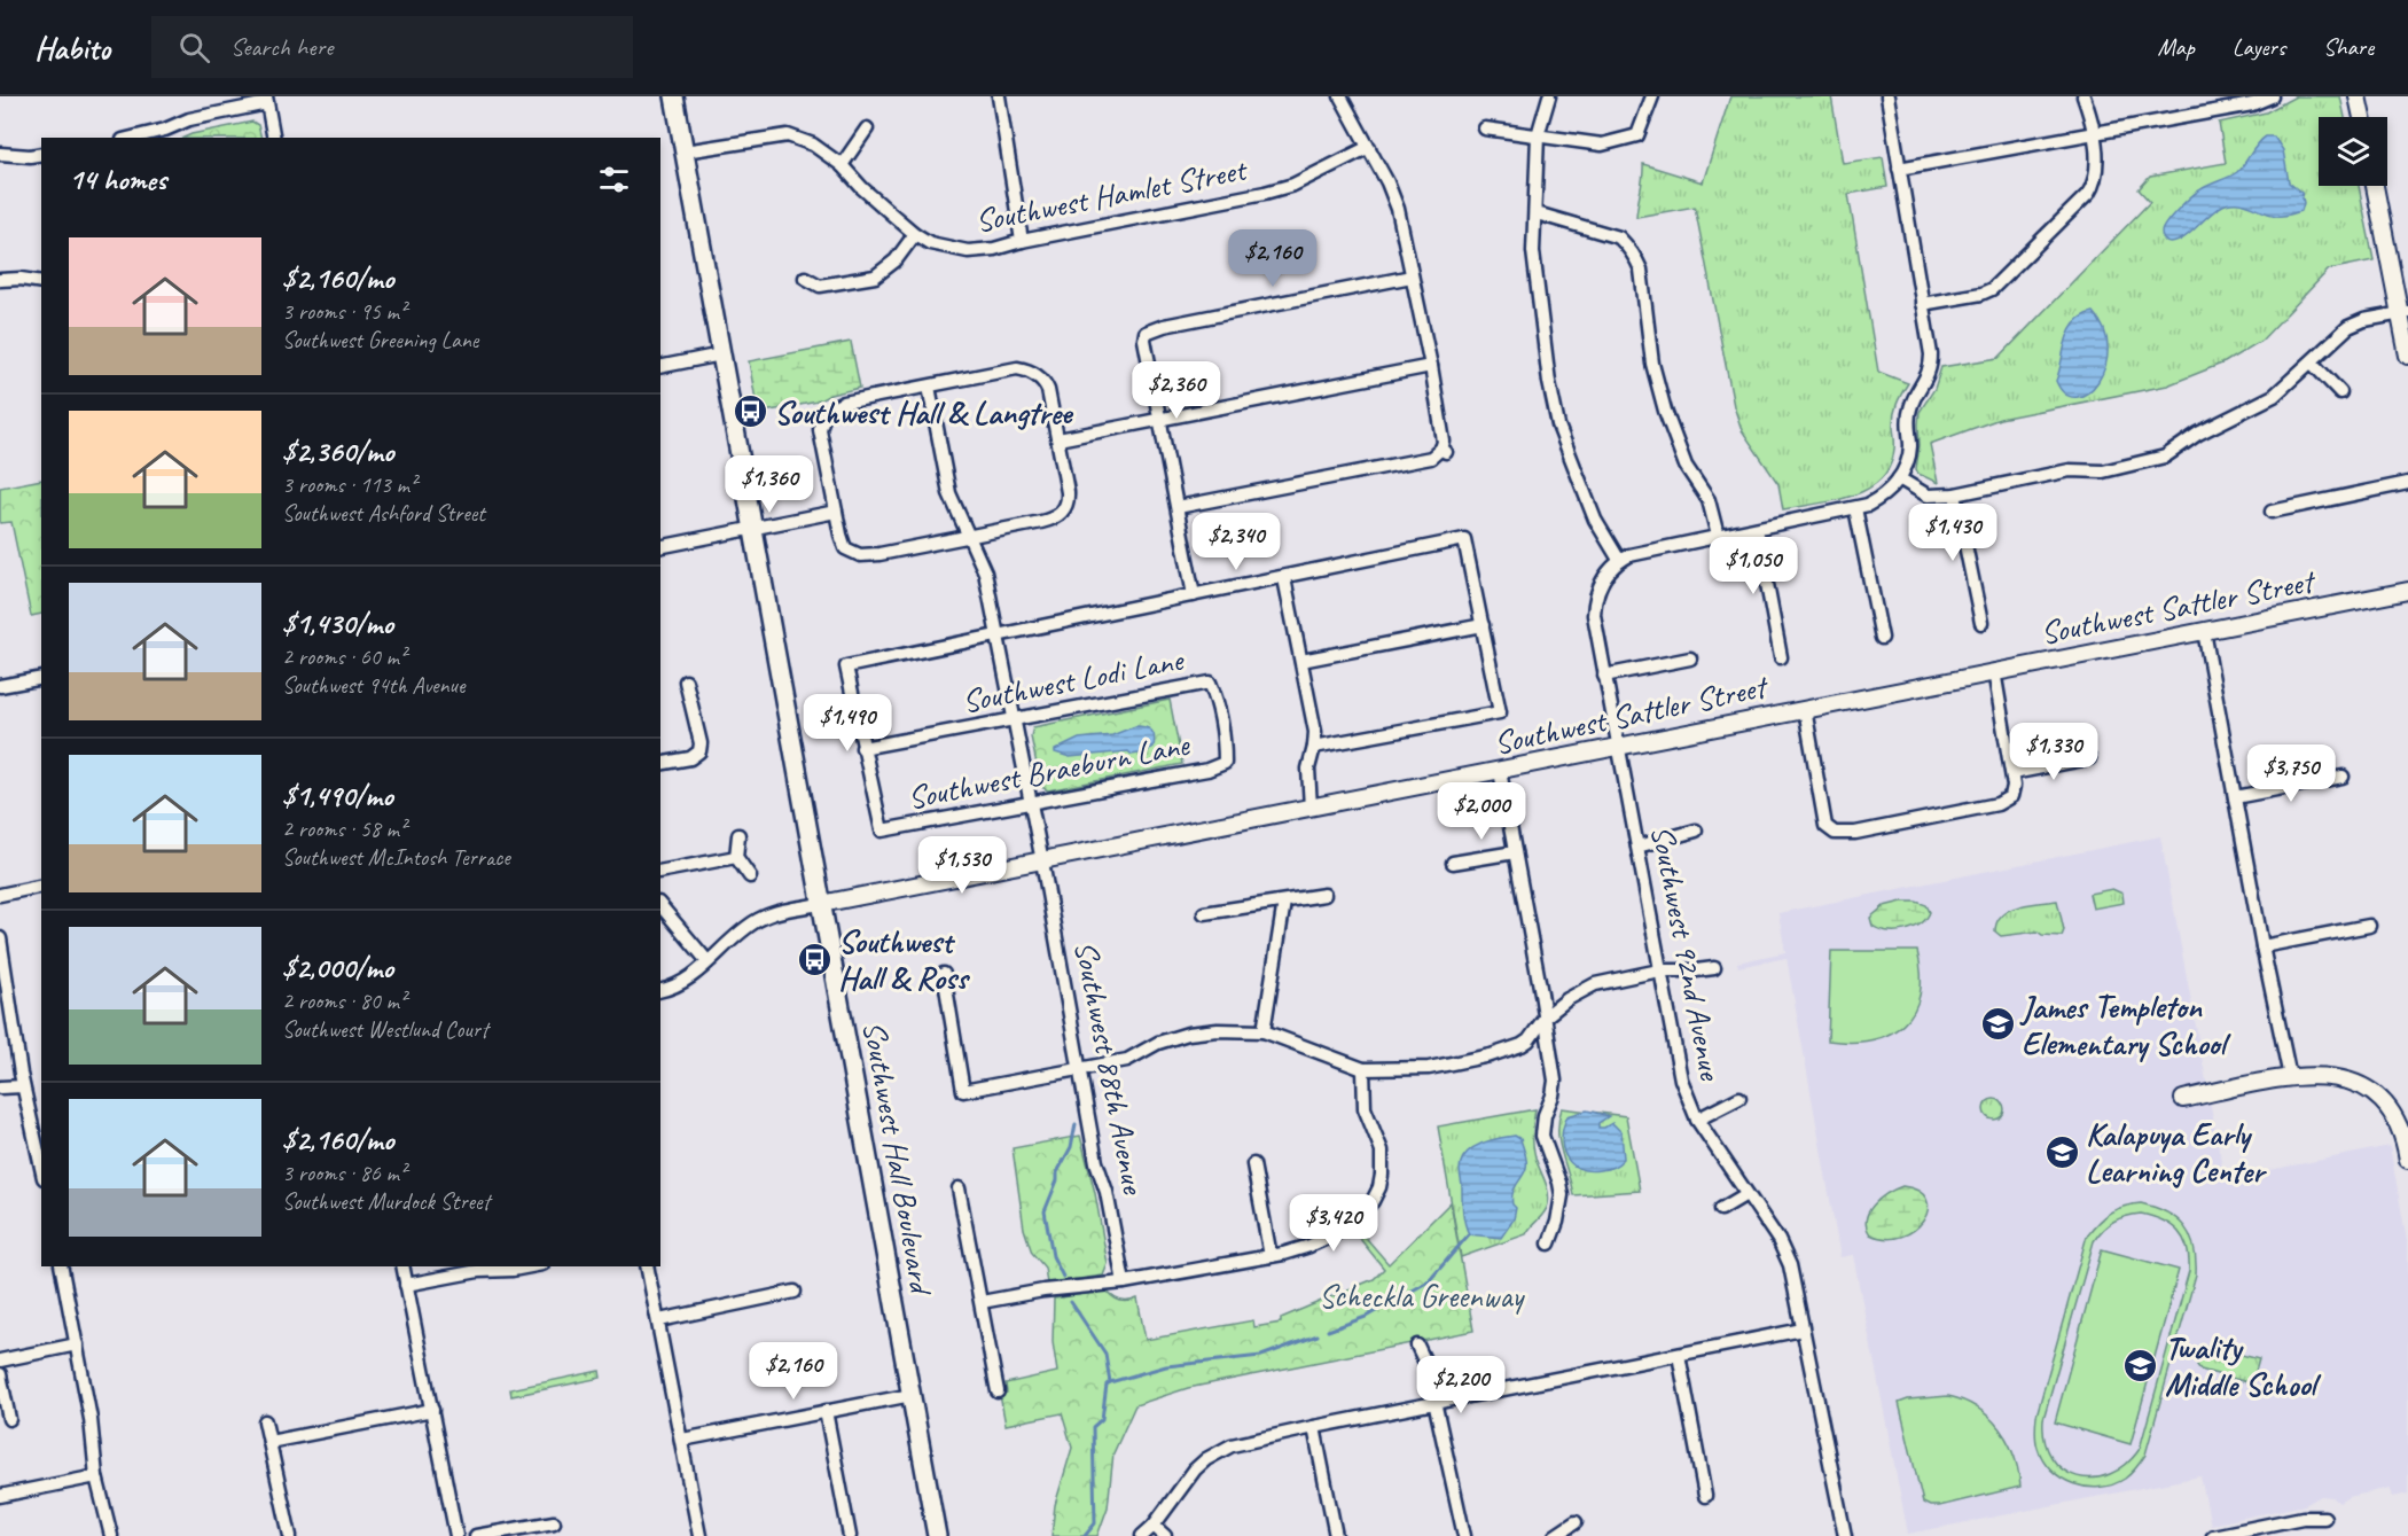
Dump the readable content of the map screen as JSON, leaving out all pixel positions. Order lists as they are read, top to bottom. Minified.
{"streets":{"main road":["Southwest Hall Boulevard"],"street":["Southwest Hamlet Street","Southwest Sattler Street","Southwest Lodi Lane","Southwest Braeburn Lane","Southwest 92nd Avenue","Southwest 88th Avenue"]},"crossings":[["Southwest Hamlet Street","Southwest Hall Boulevard"],["Southwest Sattler Street","Southwest 92nd Avenue"],["Southwest Sattler Street","Southwest 88th Avenue"],["Southwest Sattler Street","Southwest Hall Boulevard"],["Southwest Lodi Lane","Southwest Braeburn Lane"],["Southwest Lodi Lane","Southwest 88th Avenue"],["Southwest Braeburn Lane","Southwest 88th Avenue"]],"parks":["Scheckla Greenway"],"places":{"bus stop":["Southwest Hall & Langtree","Southwest Hall & Ross"],"school or university":["James Templeton Elementary School","Kalapuya Early Learning Center","Twality Middle School"]},"page":{"header":"Habito","search":"Search here","nav":["Map","Layers","Share"],"heading":"14 homes","list":[{"name":"$2,160/mo","note":"3 rooms · 95 m² · Southwest Greening Lane"},{"name":"$2,360/mo","note":"3 rooms · 113 m² · Southwest Ashford Street"},{"name":"$1,430/mo","note":"2 rooms · 60 m² · Southwest 94th Avenue"},{"name":"$1,490/mo","note":"2 rooms · 58 m² · Southwest McIntosh Terrace"},{"name":"$2,000/mo","note":"2 rooms · 80 m² · Southwest Westlund Court"},{"name":"$2,160/mo","note":"3 rooms · 86 m² · Southwest Murdock Street"}],"price":["$2,160","$2,360","$1,360","$1,430","$2,340","$1,050","$1,490","$1,330","$3,750","$2,000","$1,530","$3,420","$2,160","$2,200"]}}
